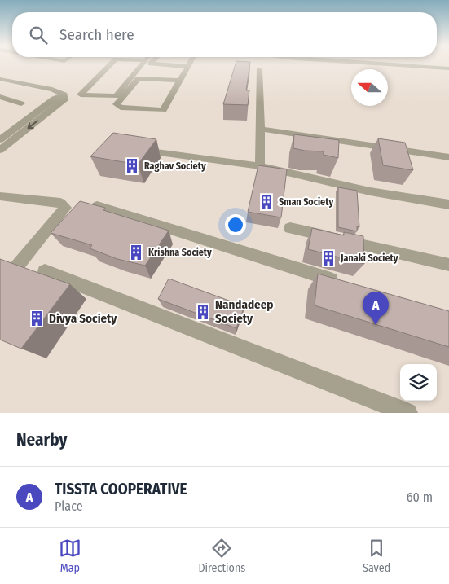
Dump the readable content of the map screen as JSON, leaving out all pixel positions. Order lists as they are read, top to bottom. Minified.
{"places":{"building":["Raghav Society","Sman Society","Krishna Society","Janaki Society","Nandadeep Society","Divya Society"]},"north":"left","page":{"search":"Search here","pins":"A","heading":"Nearby","list":[{"mark":"A","name":"TISSTA COOPERATIVE","note":"Place","value":"60 m"}],"nav":["Map","Directions","Saved"]}}
